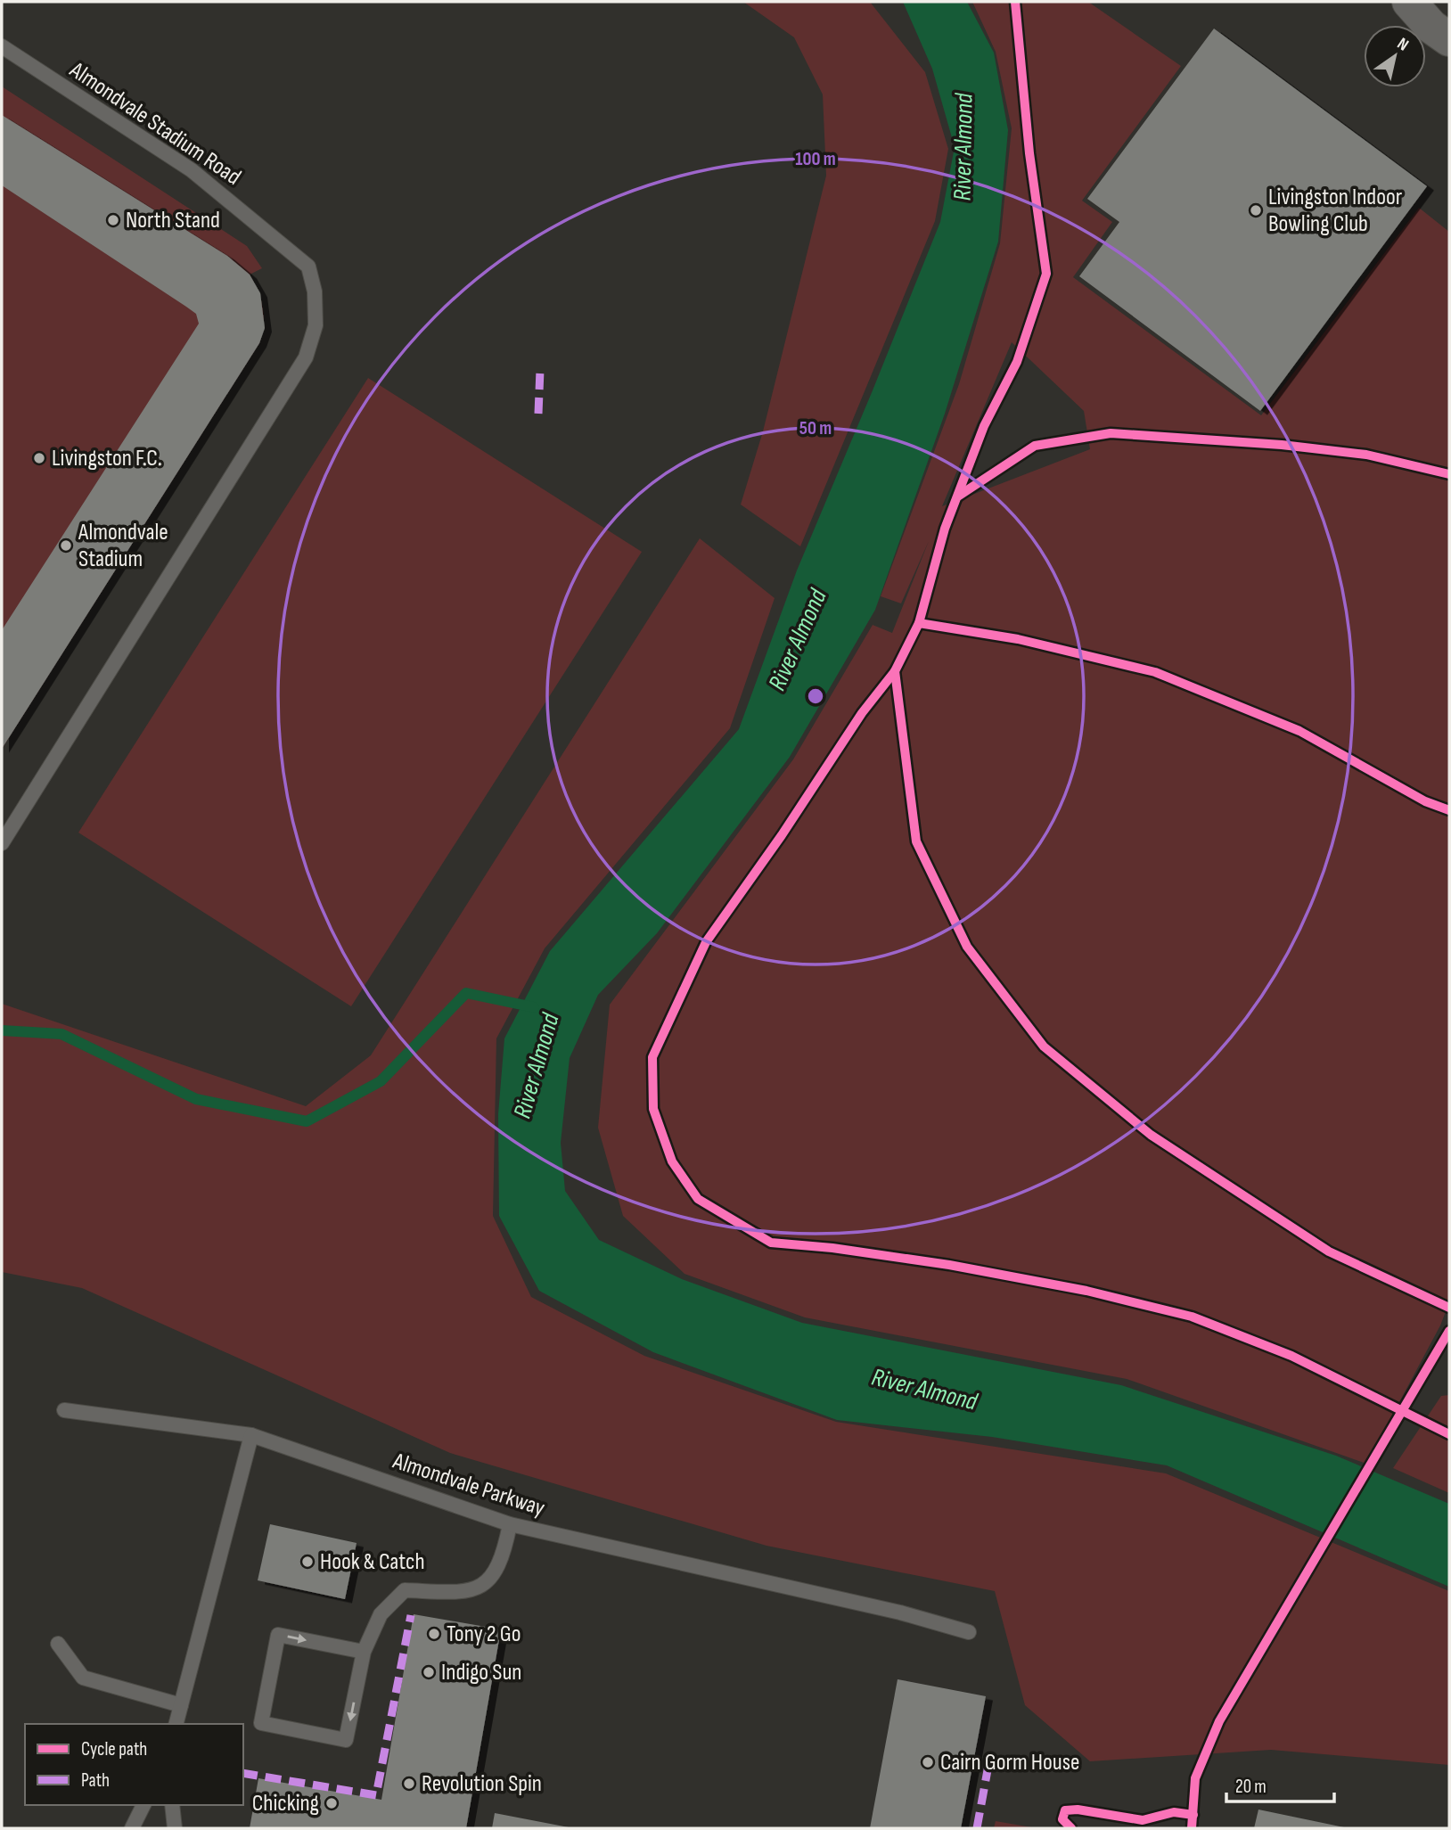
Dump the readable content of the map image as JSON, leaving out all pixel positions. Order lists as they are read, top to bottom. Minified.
{"streets":{"lane":["Almondvale Stadium Road","Almondvale Parkway"]},"water":["River Almond"],"places":["Livingston Indoor Bowling Club","North Stand","Livingston F.C.","Almondvale Stadium","Hook & Catch","Tony 2 Go","Indigo Sun","Cairn Gorm House","Revolution Spin","Chicking"],"legend":["Cycle path","Path"],"scale_bar":"20 m","north":"top right","rings":["100 m","50 m"]}
